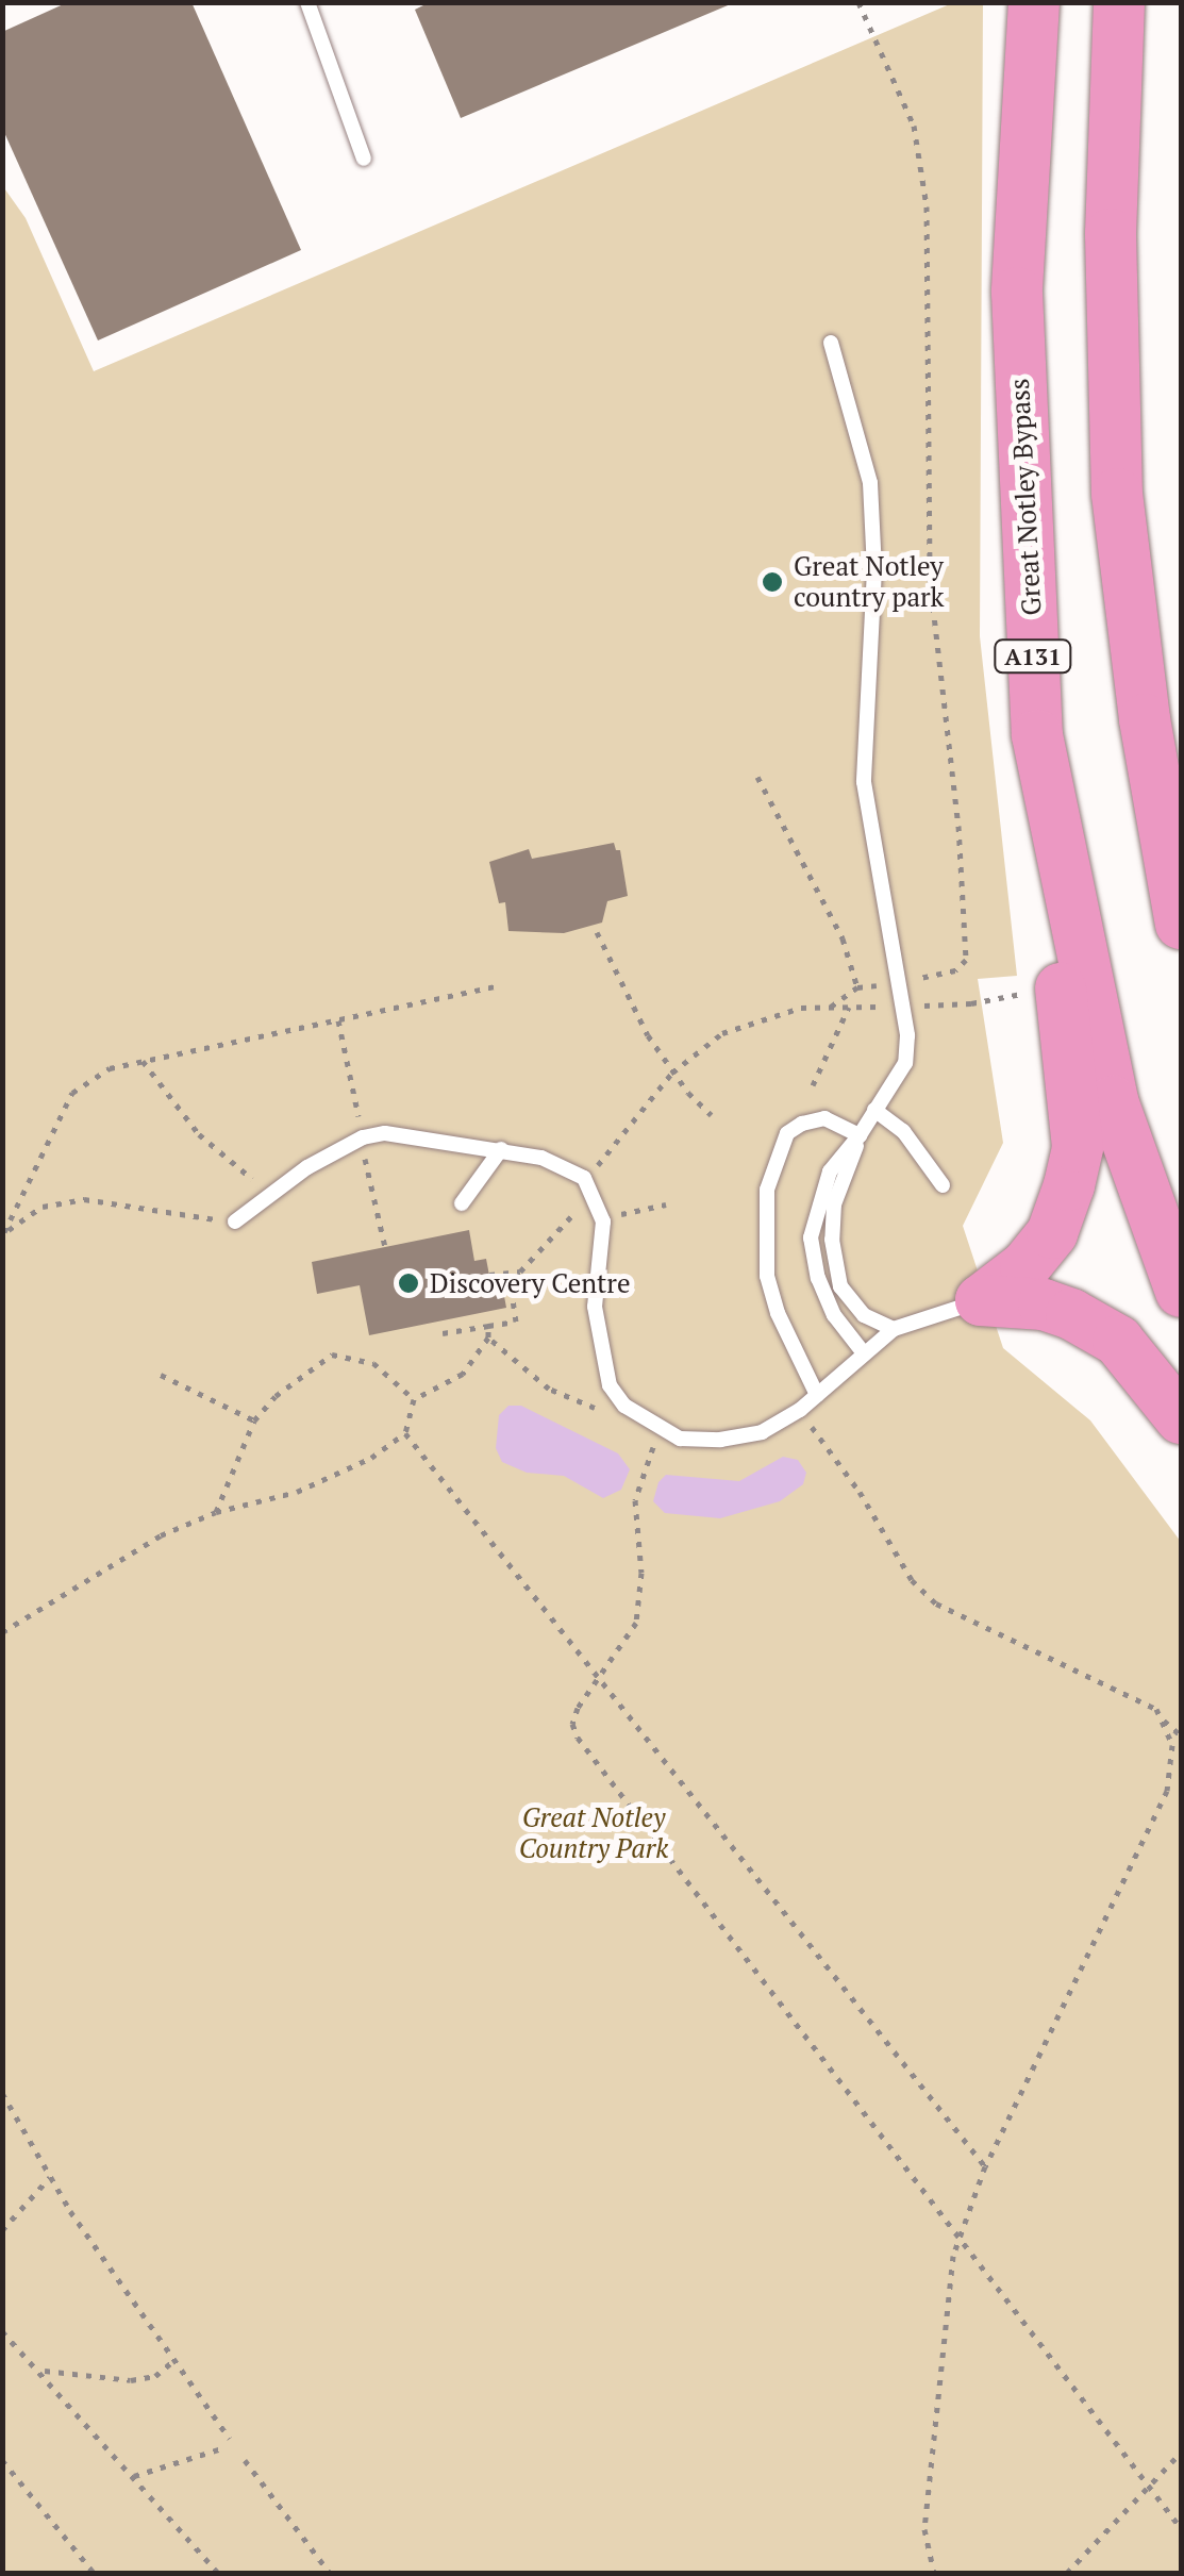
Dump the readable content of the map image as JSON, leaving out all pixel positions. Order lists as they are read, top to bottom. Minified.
{"streets":{"highway":["Great Notley Bypass","A131"]},"parks":["Great Notley Country Park"],"places":["Great Notley country park","Discovery Centre"]}
